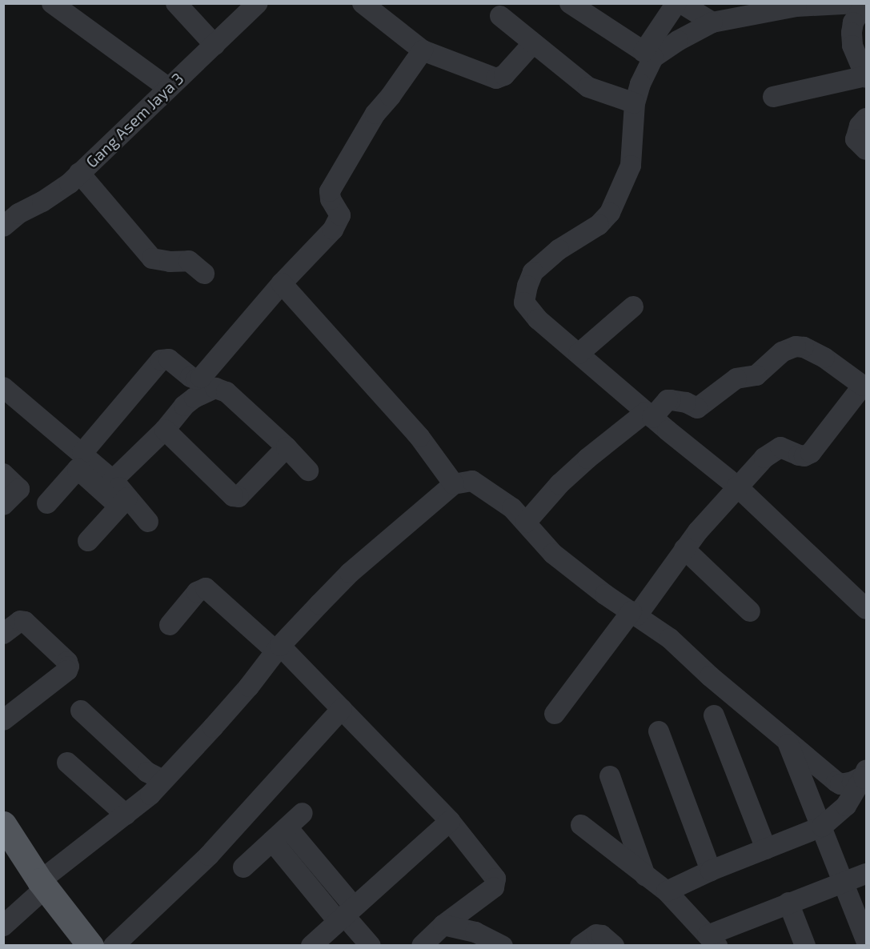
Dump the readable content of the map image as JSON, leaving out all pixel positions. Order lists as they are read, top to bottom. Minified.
{"streets":{"street":["Gang Asem Jaya 3"]}}
